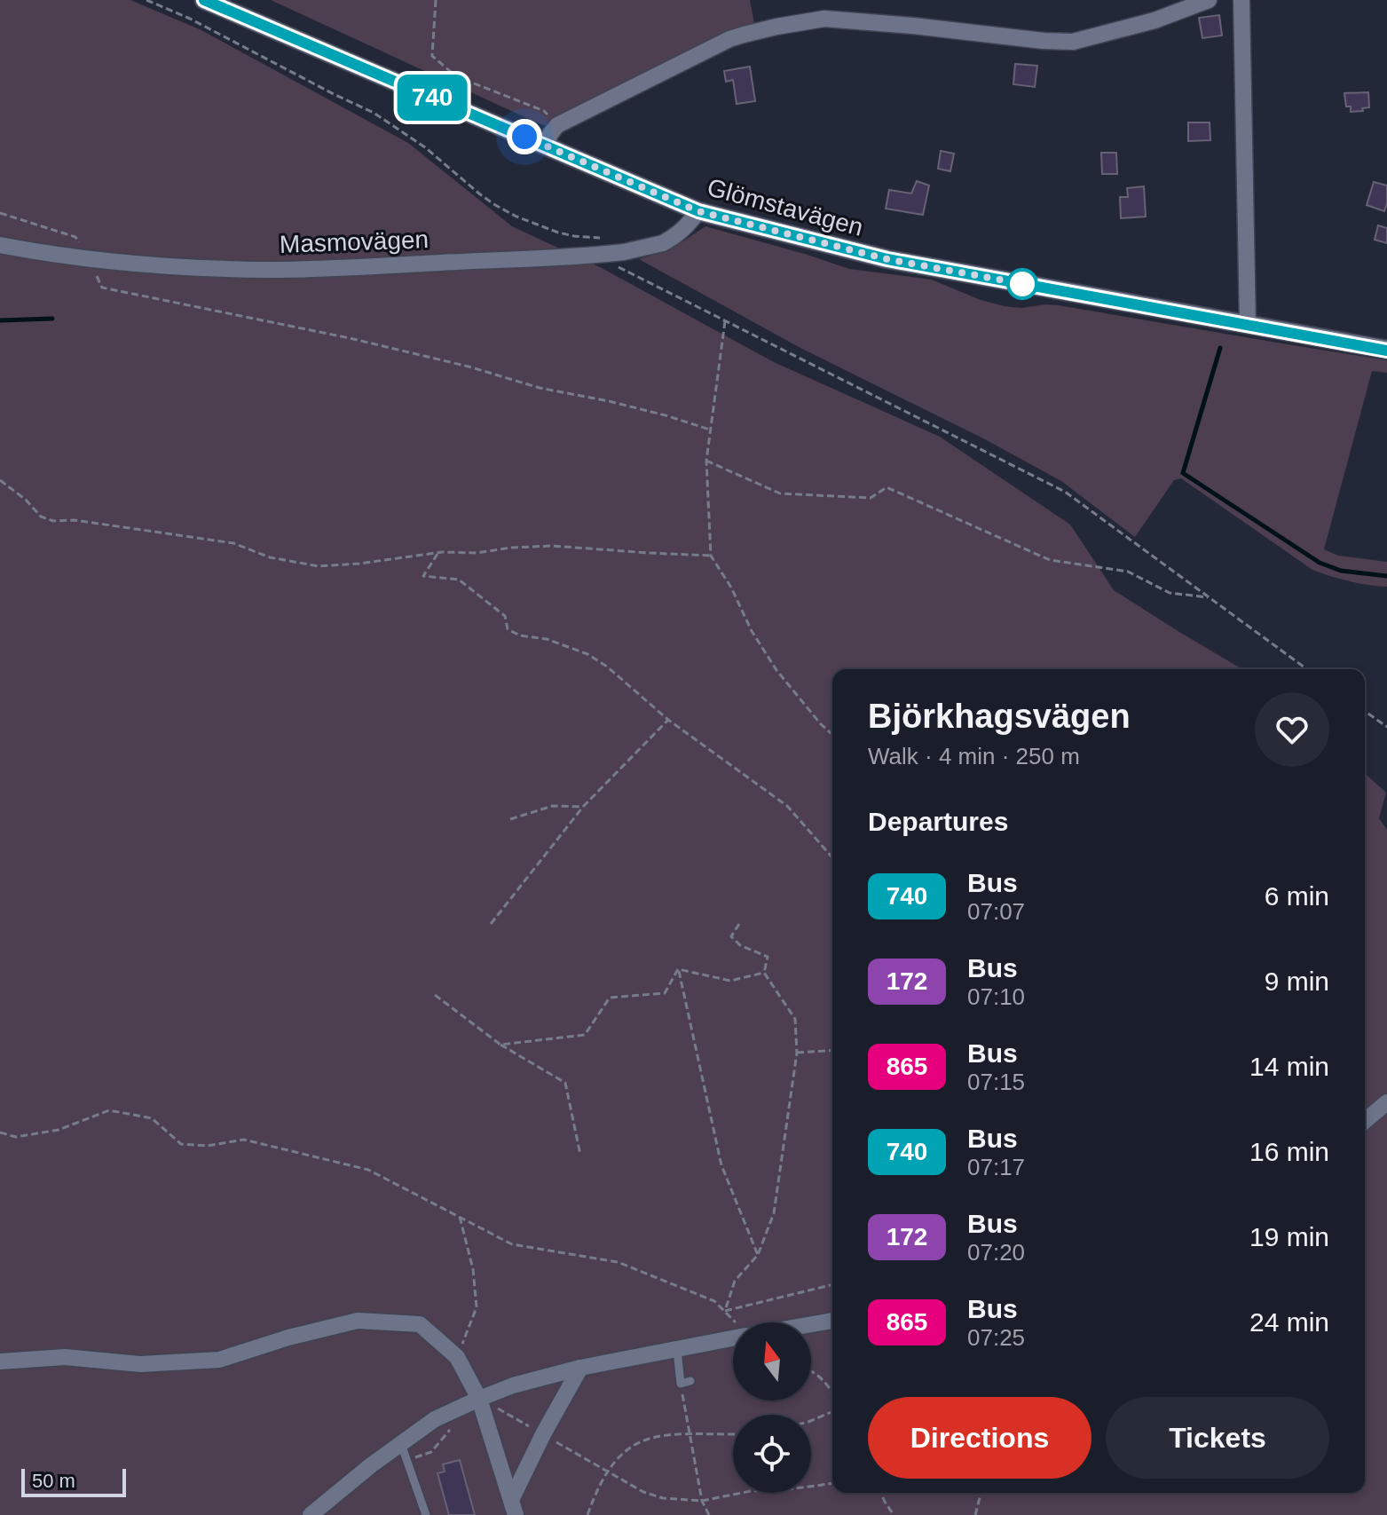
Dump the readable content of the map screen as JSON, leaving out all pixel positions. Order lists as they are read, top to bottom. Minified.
{"streets":{"main road":["Glömstavägen"],"street":["Masmovägen"]},"crossings":[["Glömstavägen","Masmovägen"]],"lines":["bus line 740"],"scale_bar":"50 m","north":"top","page":{"on_map":"740","heading":[["Björkhagsvägen","Walk · 4 min · 250 m"],"Departures"],"list":[{"mark":"740","name":"Bus","note":"07:07","value":"6 min"},{"mark":"172","name":"Bus","note":"07:10","value":"9 min"},{"mark":"865","name":"Bus","note":"07:15","value":"14 min"},{"mark":"740","name":"Bus","note":"07:17","value":"16 min"},{"mark":"172","name":"Bus","note":"07:20","value":"19 min"},{"mark":"865","name":"Bus","note":"07:25","value":"24 min"}],"buttons":["Directions","Tickets"],"scale":"50 m"}}
